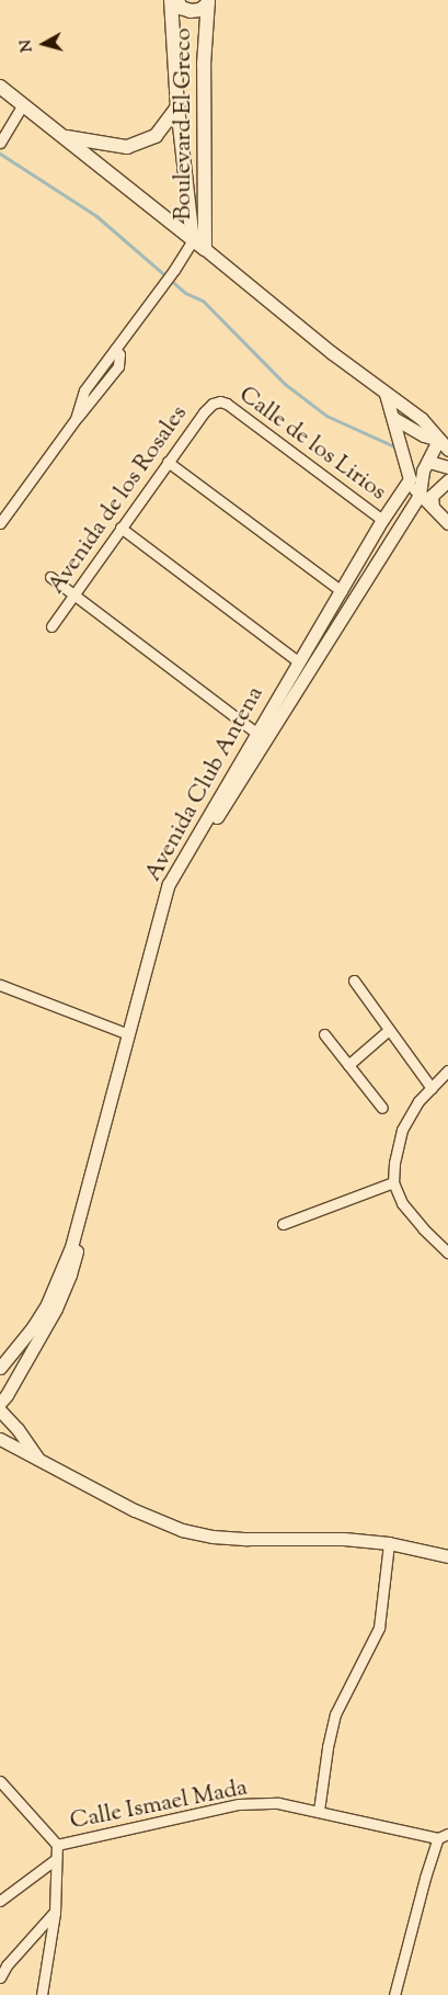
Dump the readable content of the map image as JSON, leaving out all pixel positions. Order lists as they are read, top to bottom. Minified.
{"streets":{"main road":["Boulevard El Greco"],"street":["Calle de los Lirios","Avenida de los Rosales","Avenida Club Antena","Calle Ismael Mada"]},"crossings":[["Calle de los Lirios","Avenida de los Rosales"],["Calle de los Lirios","Avenida Club Antena"]],"north":"left"}
